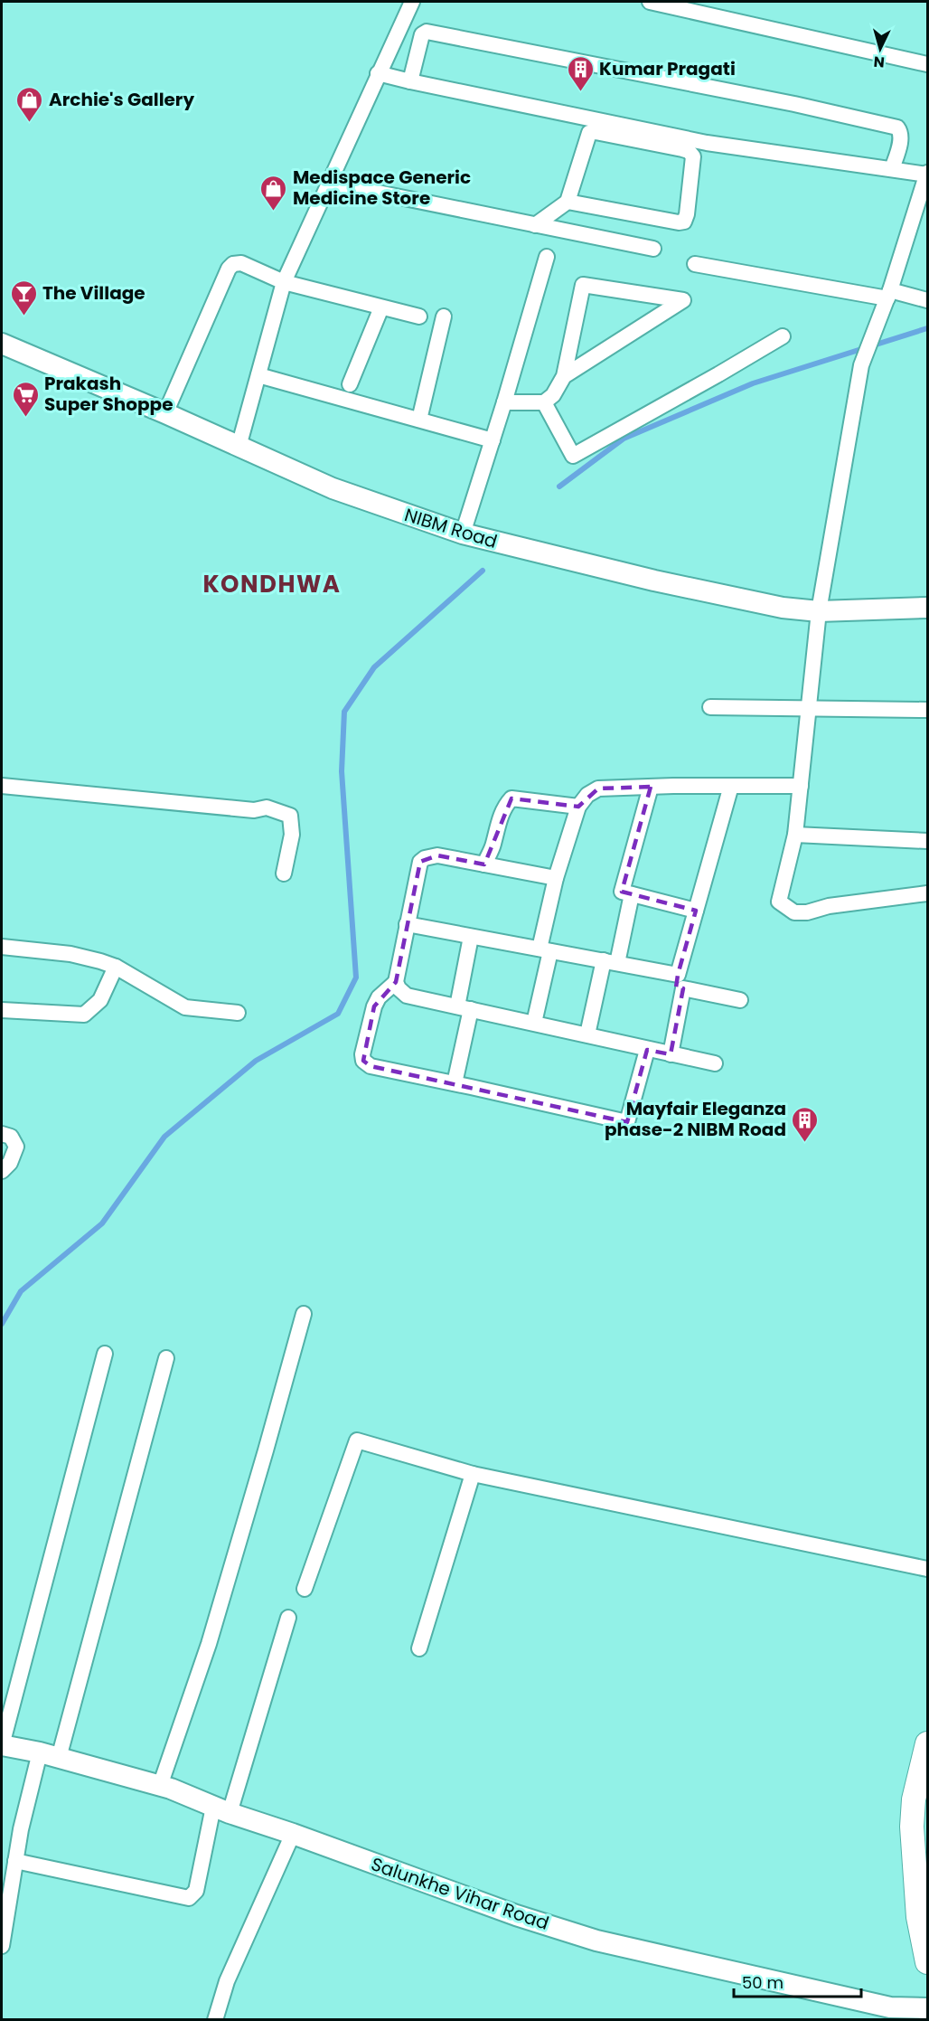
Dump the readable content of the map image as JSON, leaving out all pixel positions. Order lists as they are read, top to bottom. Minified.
{"streets":{"main road":["NIBM Road","Salunkhe Vihar Road"]},"districts":["KONDHWA"],"places":{"building":["Kumar Pragati","Mayfair Eleganza phase-2 NIBM Road"],"shop":["Archie's Gallery","Medispace Generic Medicine Store"],"bar":["The Village"],"supermarket":["Prakash Super Shoppe"]},"scale_bar":"50 m","north":"bottom"}
